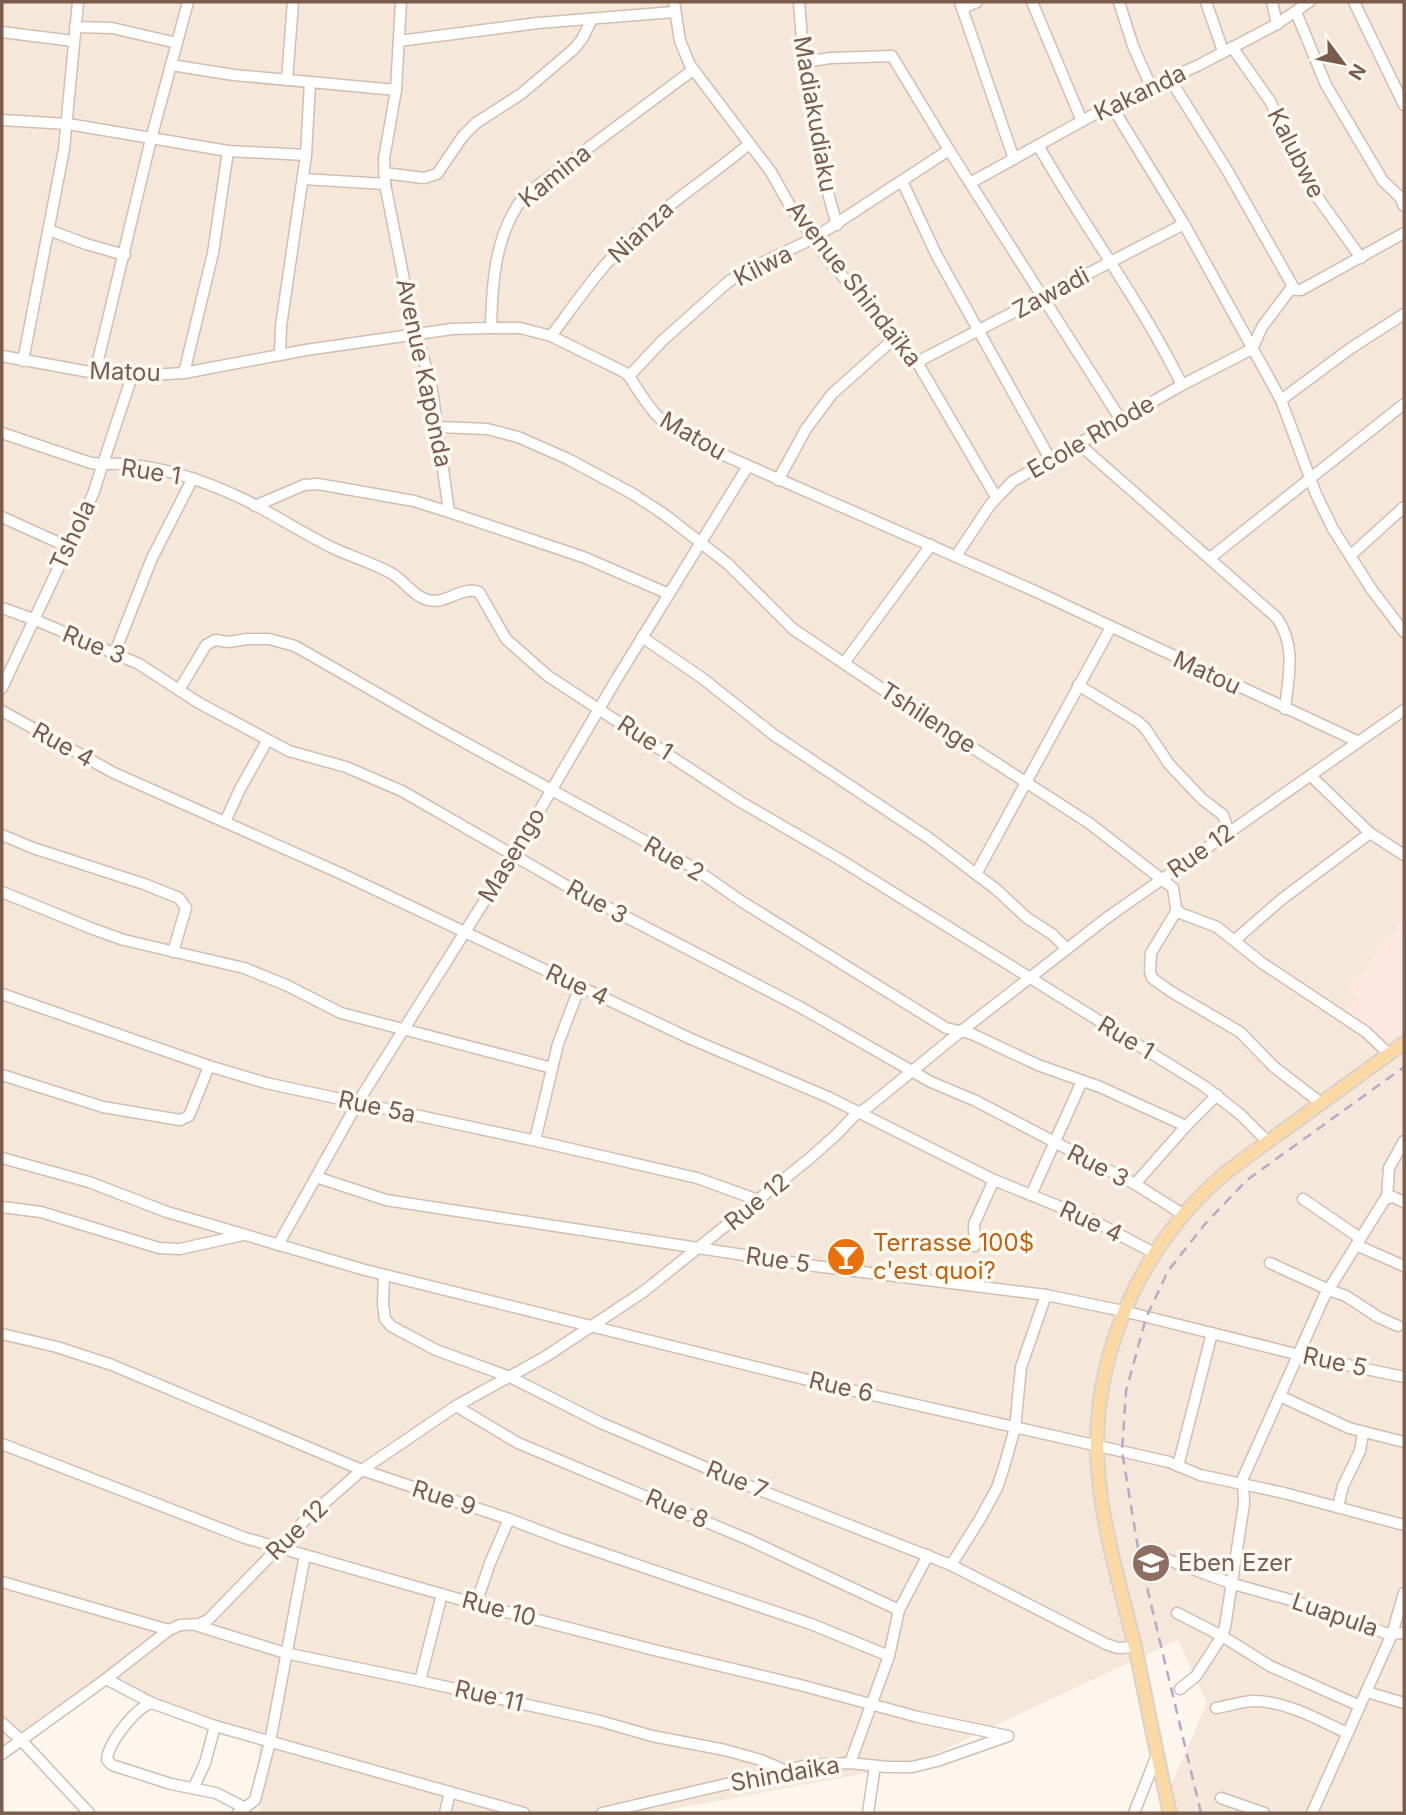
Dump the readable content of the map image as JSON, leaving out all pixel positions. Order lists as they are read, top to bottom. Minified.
{"streets":{"street":["Kakanda","Madiakudiaku","Kalubwe","Kamina","Nianza","Kilwa","Avenue Shindaïka","Zawadi","Matou","Avenue Kaponda","Ecole Rhode","Rue 1","Tshola","Rue 3","Tshilenge","Rue 4","Rue 12","Masengo","Rue 2","Rue 5a","Rue 5","Rue 6","Rue 7","Rue 9","Rue 8","Rue 10","Luapula","Rue 11","Shindaika"]},"crossings":[["Kakanda","Kalubwe"],["Madiakudiaku","Kilwa"],["Kamina","Avenue Shindaïka"],["Kamina","Matou"],["Nianza","Avenue Shindaïka"],["Nianza","Matou"],["Kilwa","Avenue Shindaïka"],["Kilwa","Matou"],["Avenue Shindaïka","Zawadi"],["Avenue Shindaïka","Ecole Rhode"],["Matou","Avenue Kaponda"],["Matou","Ecole Rhode"],["Matou","Tshola"],["Matou","Rue 12"],["Matou","Masengo"],["Avenue Kaponda","Tshilenge"],["Rue 1","Tshola"],["Rue 1","Rue 12"],["Rue 1","Masengo"],["Tshola","Rue 3"],["Rue 3","Rue 12"],["Rue 3","Masengo"],["Rue 3","Rue 2"],["Tshilenge","Rue 12"],["Tshilenge","Masengo"],["Rue 4","Rue 12"],["Rue 4","Masengo"],["Rue 12","Rue 2"],["Rue 12","Rue 5a"],["Rue 12","Rue 5"],["Rue 12","Rue 6"],["Rue 12","Rue 7"],["Rue 12","Rue 9"],["Rue 12","Rue 8"],["Rue 12","Rue 10"],["Rue 12","Rue 11"],["Masengo","Rue 2"],["Masengo","Rue 5a"],["Masengo","Rue 5"],["Masengo","Rue 6"],["Rue 6","Rue 7"],["Rue 10","Shindaika"],["Rue 11","Shindaika"]],"places":{"bar":["Terrasse 100$ c'est quoi?"],"school or university":["Eben Ezer"]},"north":"bottom right"}
